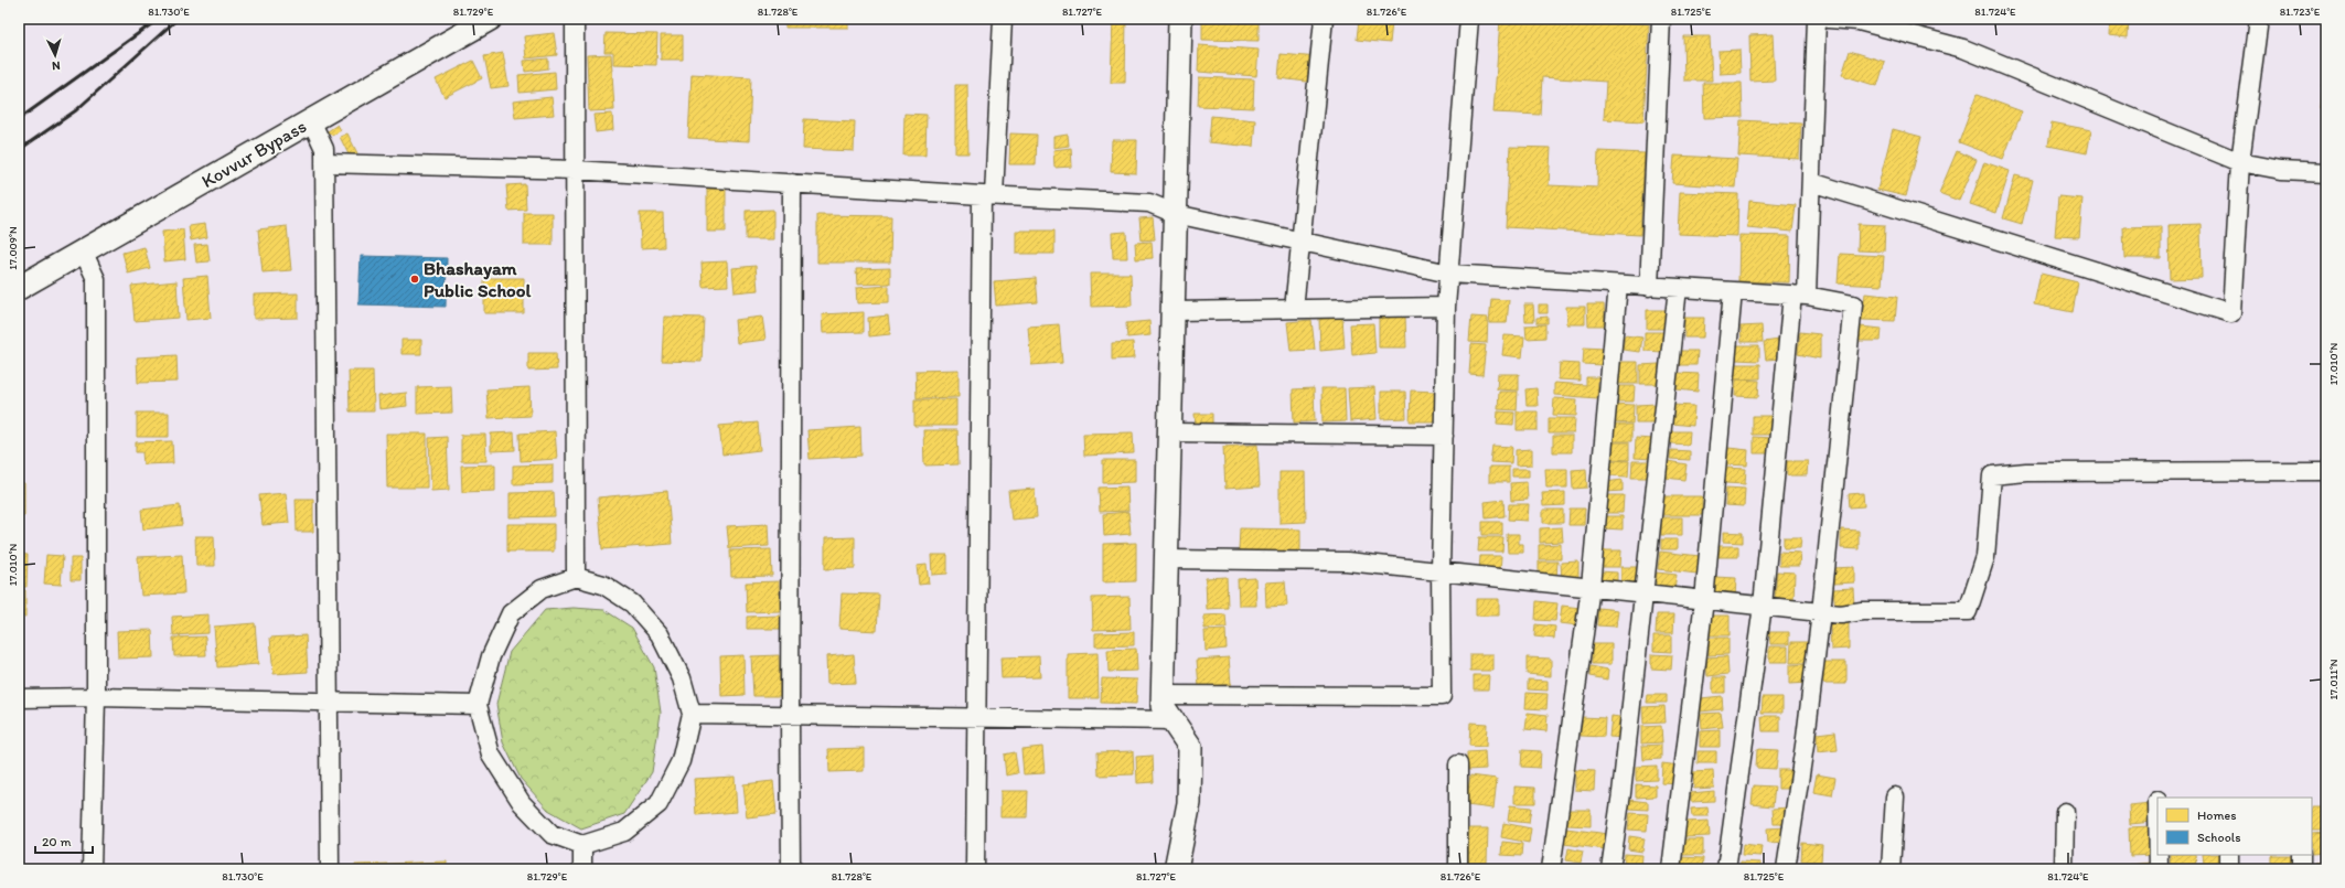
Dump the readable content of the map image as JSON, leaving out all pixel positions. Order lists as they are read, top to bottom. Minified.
{"streets":{"street":["Kovvur Bypass"]},"places":["Bhashayam Public School"],"legend":["Homes","Schools"],"scale_bar":"20 m","north":"bottom","coordinates":["81.730°E","81.729°E","81.728°E","81.727°E","81.726°E","81.725°E","81.724°E","81.723°E","17.009°N","17.010°N","17.011°N"]}
